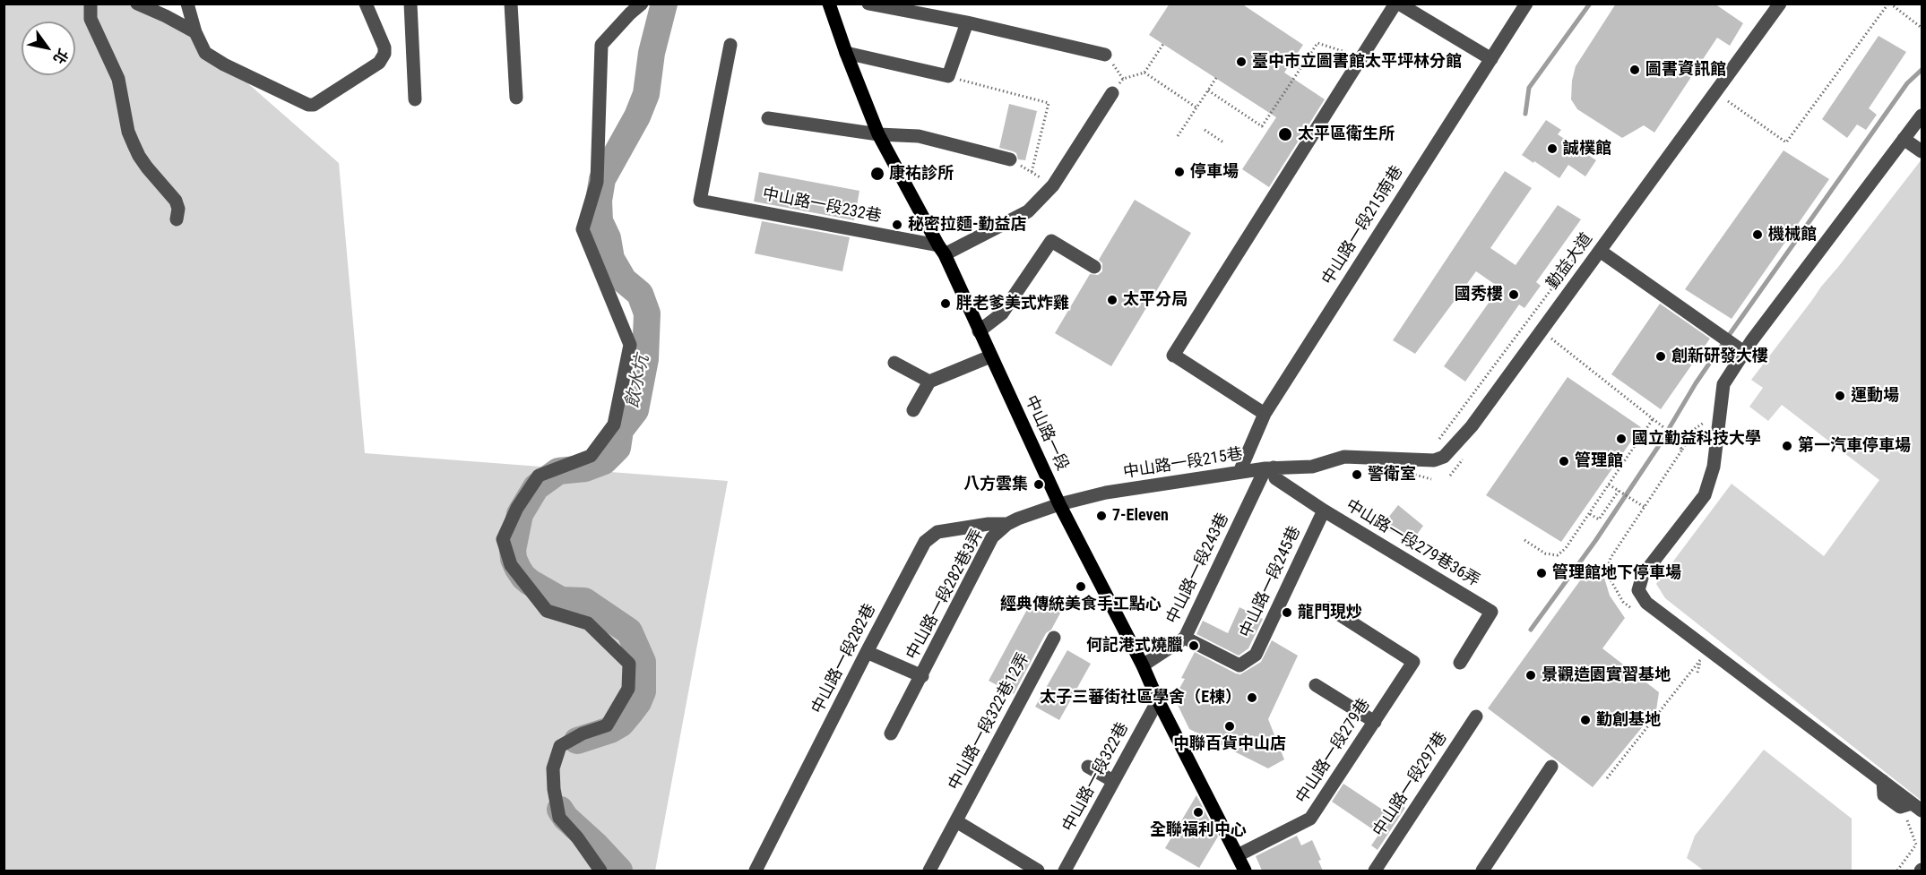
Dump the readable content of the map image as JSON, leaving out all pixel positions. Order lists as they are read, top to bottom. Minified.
{"streets":{"main road":["中山路一段"],"street":["中山路一段232巷","中山路一段215南巷","勤益大道","中山路一段215巷","中山路一段279巷36弄","中山路一段243巷","中山路一段245巷","中山路一段282巷3弄","中山路一段282巷","中山路一段322巷12弄","中山路一段279巷","中山路一段322巷","中山路一段297巷"]},"crossings":[["中山路一段232巷","中山路一段"],["中山路一段215南巷","中山路一段215巷"],["勤益大道","中山路一段215巷"],["中山路一段","中山路一段215巷"],["中山路一段","中山路一段243巷"],["中山路一段","中山路一段282巷3弄"],["中山路一段","中山路一段279巷"],["中山路一段","中山路一段322巷"],["中山路一段215巷","中山路一段279巷36弄"],["中山路一段215巷","中山路一段243巷"],["中山路一段215巷","中山路一段282巷3弄"],["中山路一段279巷36弄","中山路一段243巷"],["中山路一段279巷36弄","中山路一段245巷"],["中山路一段243巷","中山路一段245巷"],["中山路一段282巷3弄","中山路一段282巷"]],"water":["飲水坑"],"places":["臺中市立圖書館太平坪林分館","圖書資訊館","太平區衛生所","誠樸館","停車場","康祐診所","秘密拉麵-勤益店","機械館","國秀樓","太平分局","胖老爹美式炸雞","創新研發大樓","運動場","國立勤益科技大學","第一汽車停車場","管理館","警衛室","八方雲集","7-Eleven","管理館地下停車場","經典傳統美食手工點心","龍門現炒","何記港式燒臘","景觀造園實習基地","太子三蕃街社區學舍（E棟）","勤創基地","中聯百貨中山店","全聯福利中心"],"north":"bottom right"}
